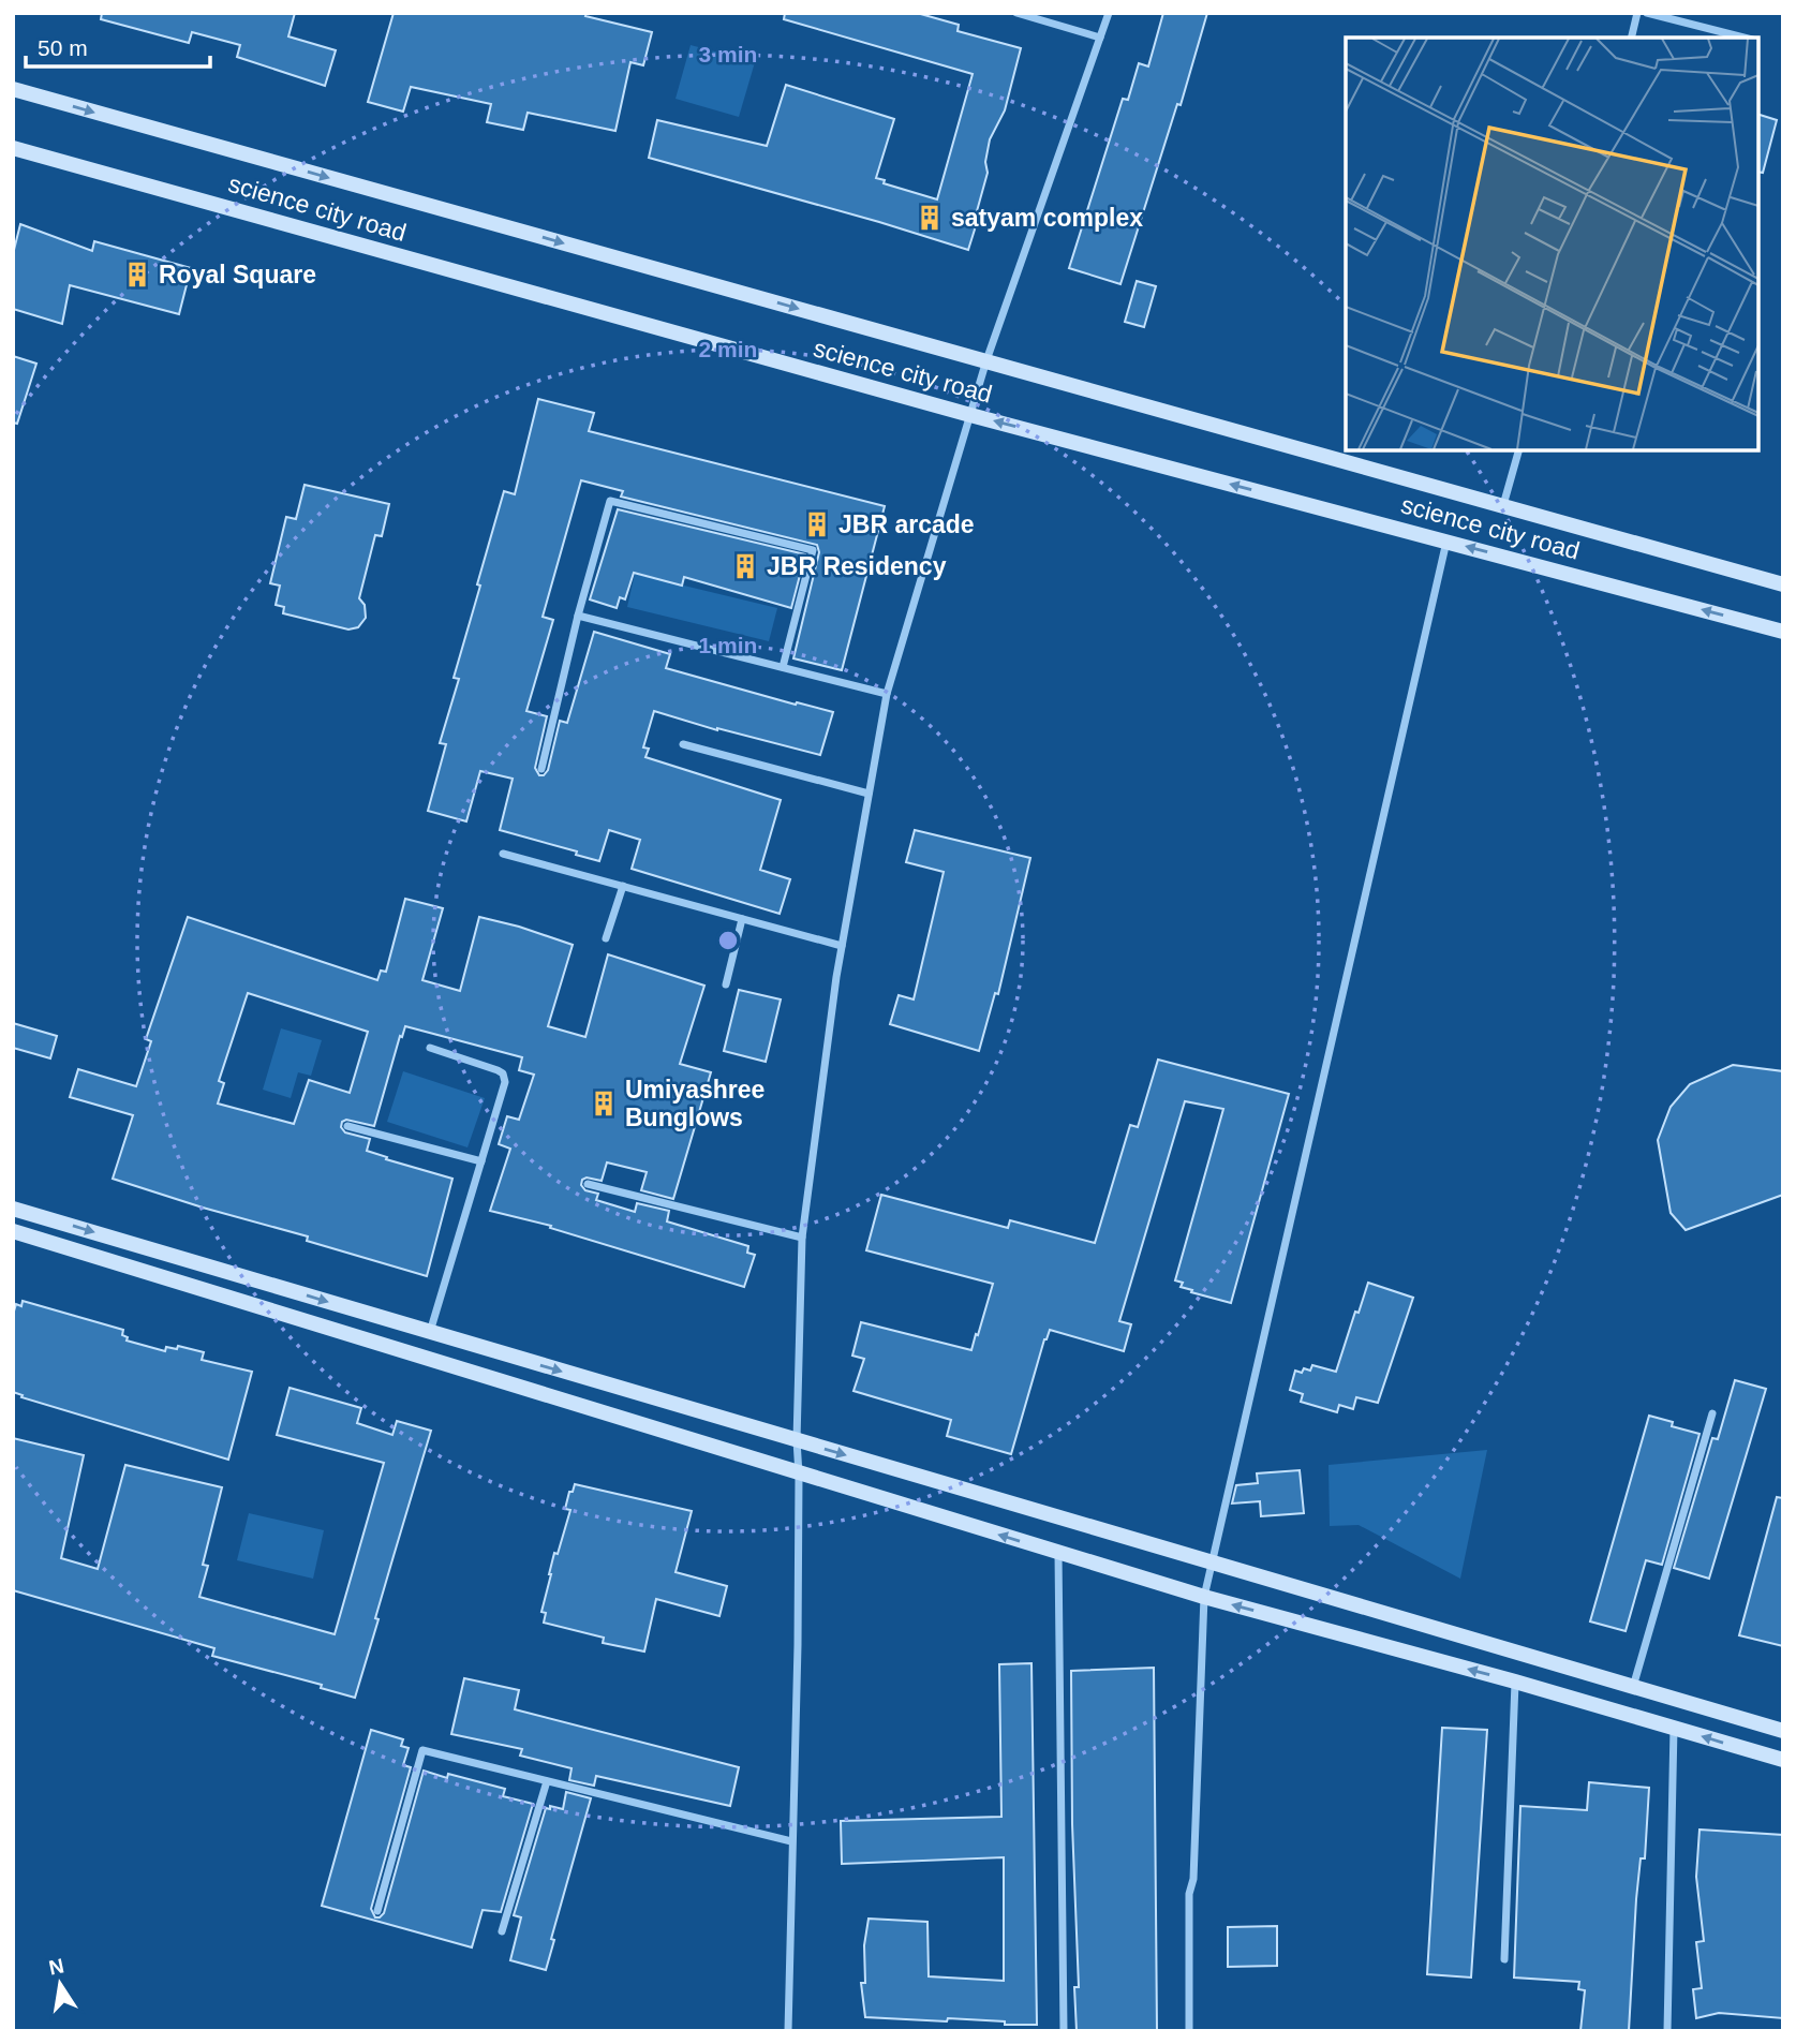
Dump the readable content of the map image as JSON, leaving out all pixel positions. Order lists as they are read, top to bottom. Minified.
{"streets":{"street":["science city road"]},"places":{"building":["satyam complex","Royal Square","JBR arcade","JBR Residency","Umiyashree Bunglows"]},"scale_bar":"50 m","north":"top","rings":["3 min","2 min","1 min"]}
